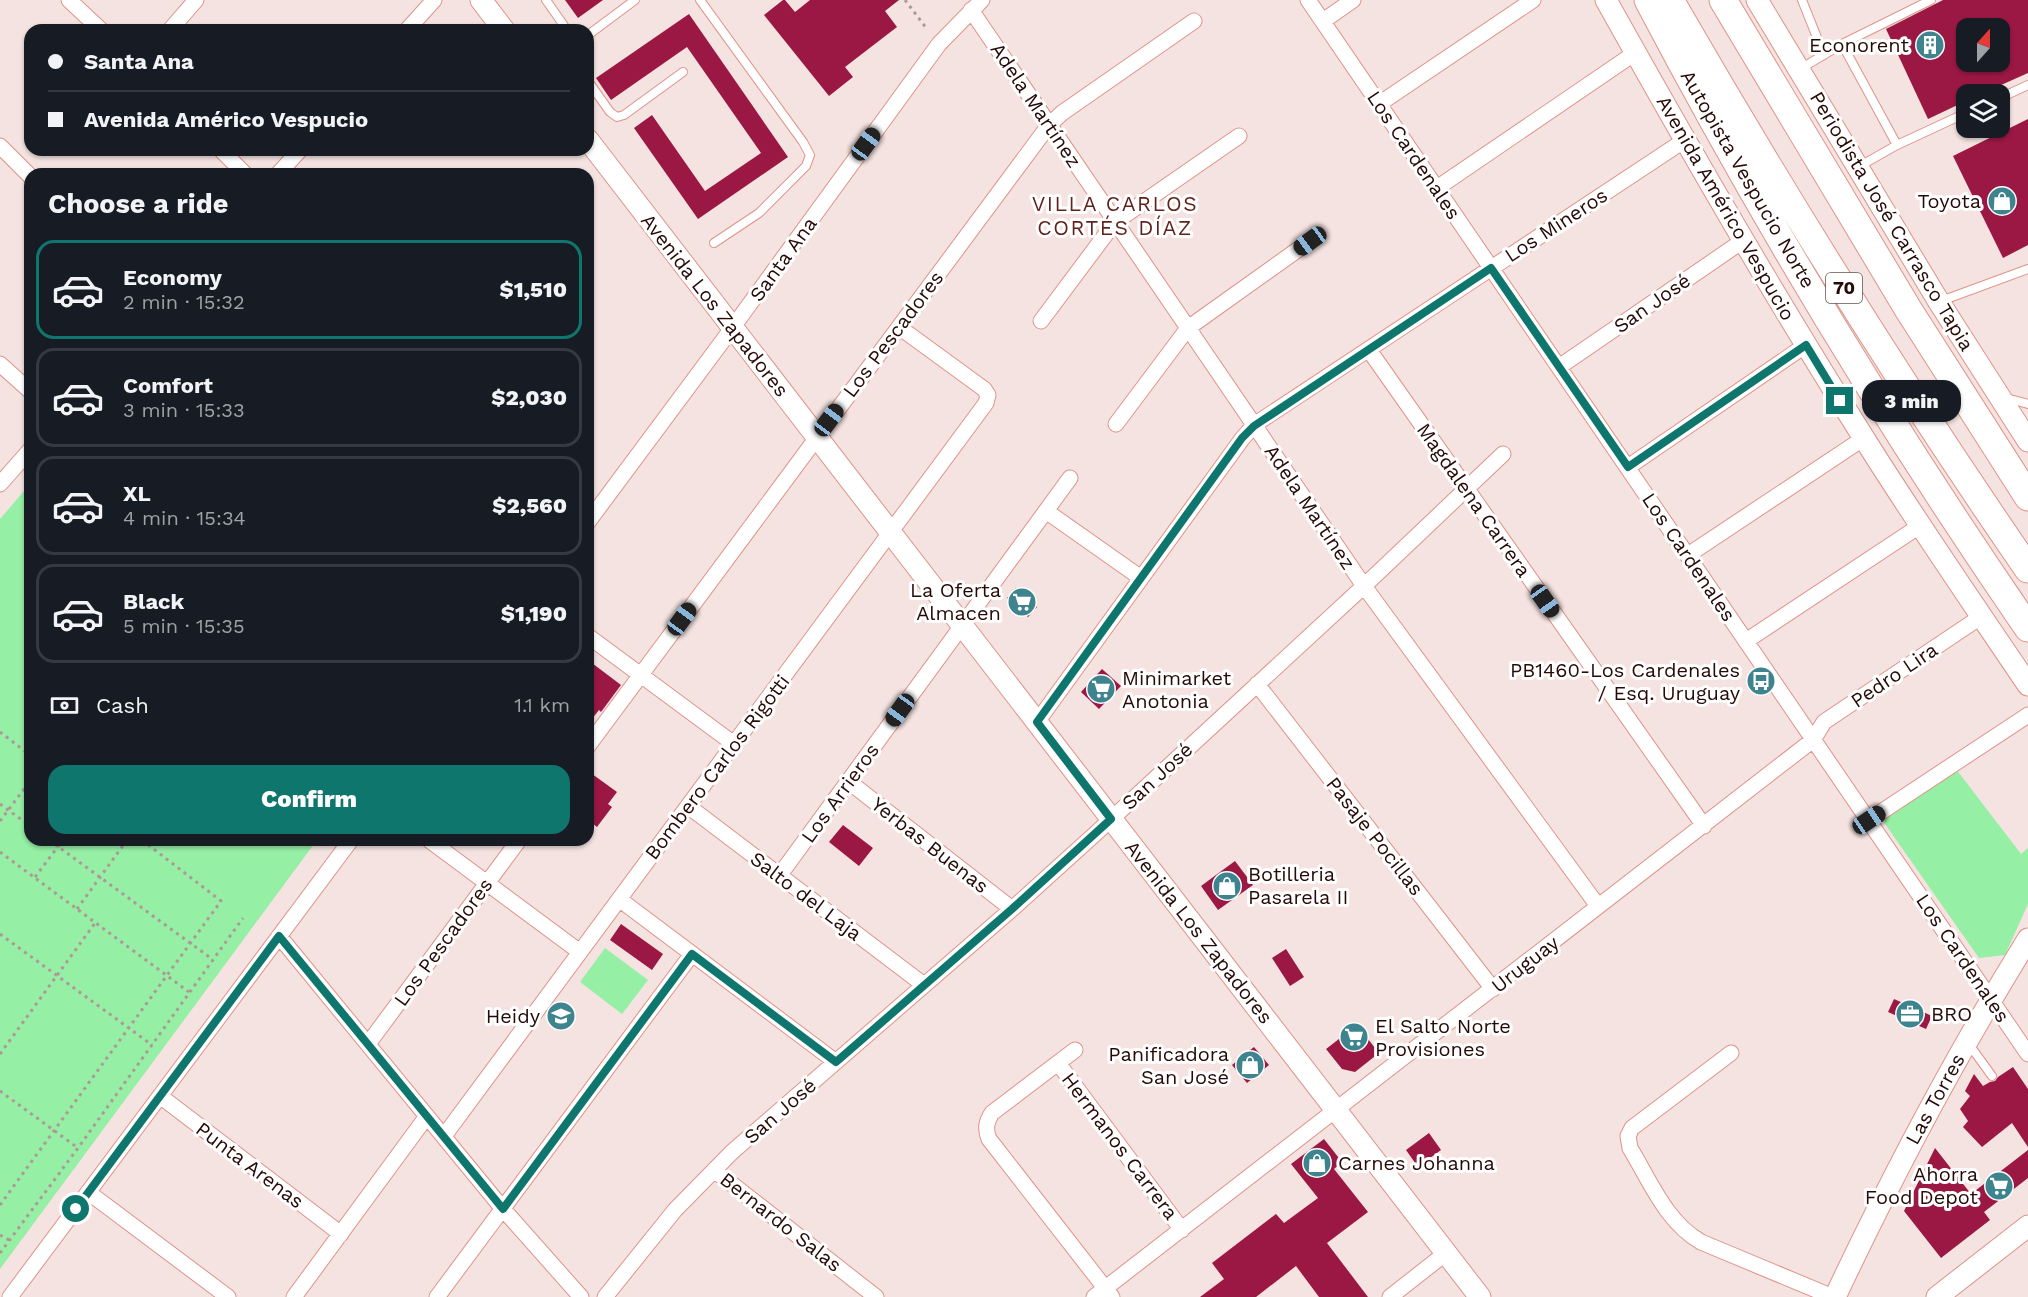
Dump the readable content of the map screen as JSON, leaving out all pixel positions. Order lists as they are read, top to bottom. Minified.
{"streets":{"highway":["Autopista Vespucio Norte","70"],"main road":["Avenida Américo Vespucio","Periodista José Carrasco Tapia","Avenida Los Zapadores","Las Torres"],"street":["Adela Martínez","Los Cardenales","Los Mineros","Santa Ana","San José","Los Pescadores","Magdalena Carrera","Pedro Lira","Bombero Carlos Rigotti","Los Arrieros","Pasaje Pocillas","Yerbas Buenas","Salto del Laja","Uruguay","Hermanos Carrera","Punta Arenas","Bernardo Salas"]},"crossings":[["Adela Martínez","Los Mineros"],["Adela Martínez","Santa Ana"],["Adela Martínez","San José"],["Adela Martínez","Los Pescadores"],["Adela Martínez","Uruguay"],["Los Cardenales","Los Mineros"],["Los Cardenales","San José"],["Los Cardenales","Pedro Lira"],["Los Cardenales","Uruguay"],["Los Cardenales","Las Torres"],["Avenida Américo Vespucio","Los Mineros"],["Avenida Américo Vespucio","San José"],["Avenida Américo Vespucio","Pedro Lira"],["Los Mineros","Avenida Los Zapadores"],["Los Mineros","Magdalena Carrera"],["Santa Ana","Avenida Los Zapadores"],["San José","Avenida Los Zapadores"],["San José","Magdalena Carrera"],["San José","Pasaje Pocillas"],["San José","Yerbas Buenas"],["San José","Salto del Laja"],["San José","Bernardo Salas"],["Avenida Los Zapadores","Los Pescadores"],["Avenida Los Zapadores","Bombero Carlos Rigotti"],["Avenida Los Zapadores","Los Arrieros"],["Avenida Los Zapadores","Uruguay"],["Los Pescadores","Bombero Carlos Rigotti"],["Magdalena Carrera","Uruguay"],["Pedro Lira","Uruguay"],["Bombero Carlos Rigotti","Salto del Laja"],["Los Arrieros","Yerbas Buenas"],["Los Arrieros","Salto del Laja"],["Pasaje Pocillas","Uruguay"],["Uruguay","Hermanos Carrera"]],"districts":["VILLA CARLOS CORTÉS DÍAZ"],"places":{"building":["Econorent"],"shop":["Toyota","Botilleria Pasarela II","Panificadora San José","Carnes Johanna"],"supermarket":["La Oferta Almacen","Minimarket Anotonia","El Salto Norte Provisiones","Ahorra Food Depot"],"bus stop":["PB1460-Los Cardenales / Esq. Uruguay"],"office":["BRO"],"school or university":["Heidy"]},"north":"top","page":{"banner":["Santa Ana","Avenida Américo Vespucio"],"heading":"Choose a ride","list":[{"name":"Economy","note":"2 min · 15:32","value":"$1,510"},{"name":"Comfort","note":"3 min · 15:33","value":"$2,030"},{"name":"XL","note":"4 min · 15:34","value":"$2,560"},{"name":"Black","note":"5 min · 15:35","value":"$1,190"}],"bubble":"3 min","pay":["Cash","1.1 km"],"buttons":"Confirm"}}
